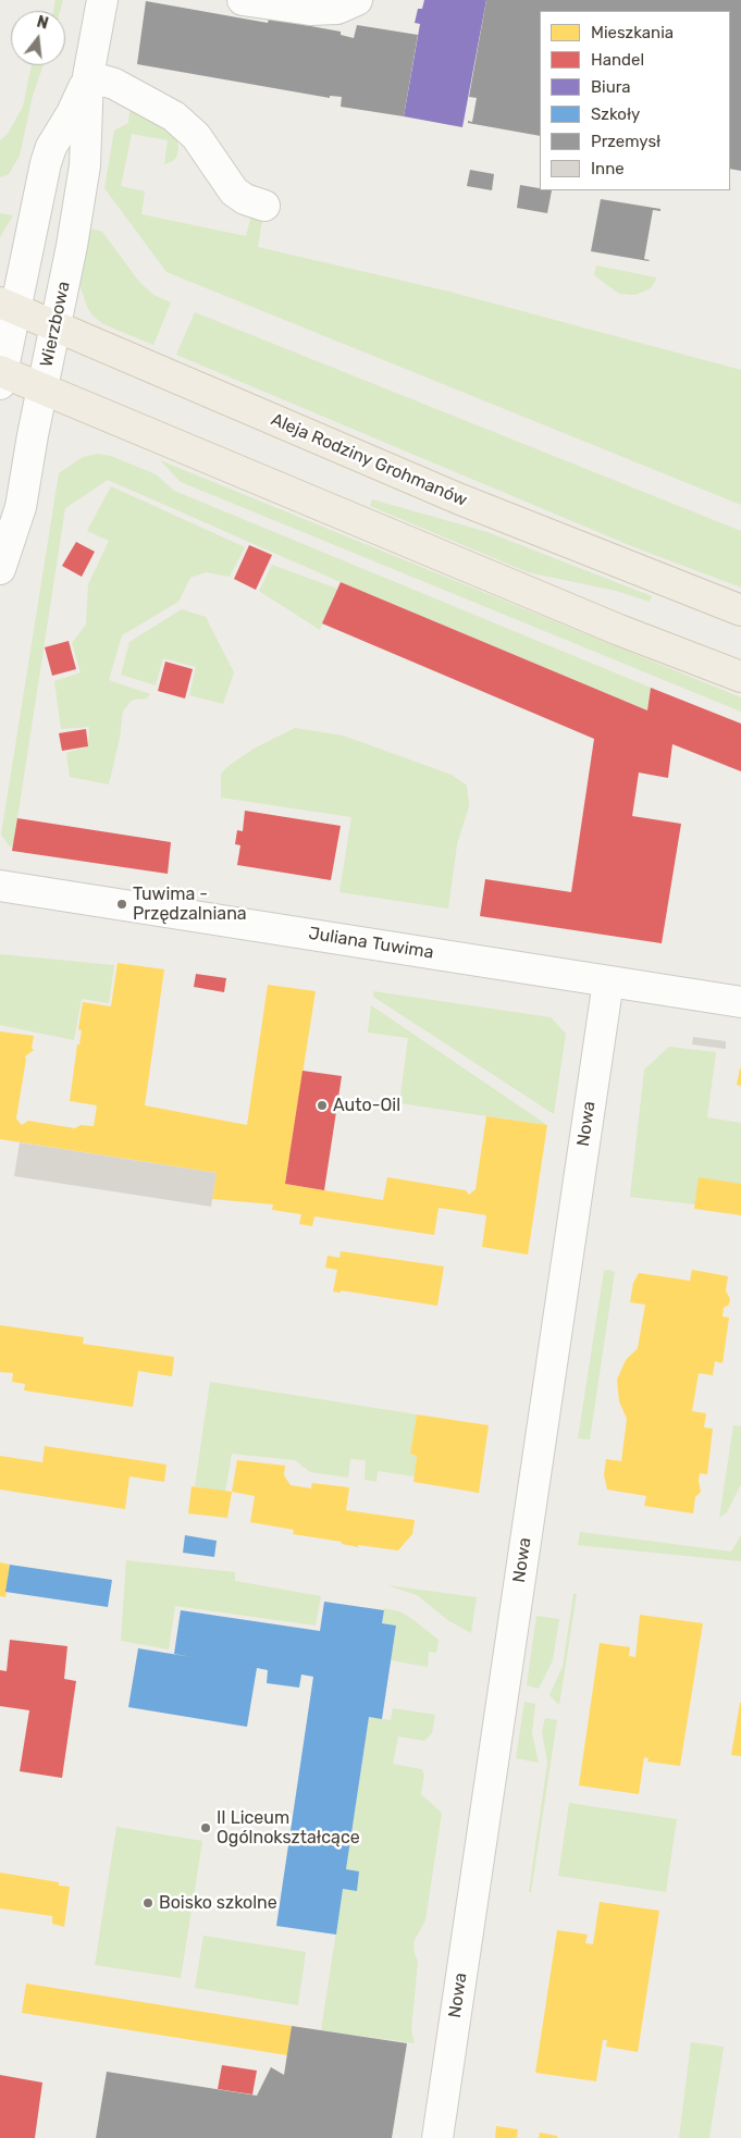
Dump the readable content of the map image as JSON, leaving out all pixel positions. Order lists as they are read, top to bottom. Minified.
{"streets":{"main road":["Aleja Rodziny Grohmanów"],"street":["Wierzbowa","Juliana Tuwima","Nowa"]},"crossings":[["Wierzbowa","Aleja Rodziny Grohmanów"],["Juliana Tuwima","Nowa"]],"places":["Tuwima - Przędzalniana","Auto-Oil","II Liceum Ogólnokształcące","Boisko szkolne"],"legend":["Mieszkania","Handel","Biura","Szkoły","Przemysł","Inne"],"north":"top"}
